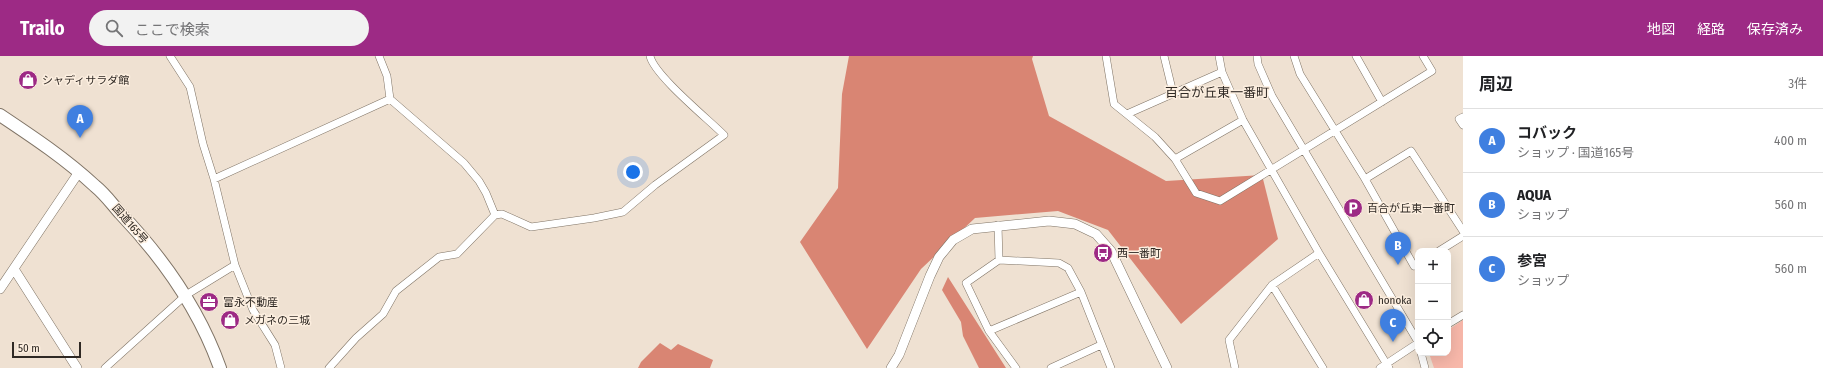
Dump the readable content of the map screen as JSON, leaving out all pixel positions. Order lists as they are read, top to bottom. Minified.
{"streets":{"highway":["国道165号"]},"districts":["百合が丘東一番町"],"places":{"shop":["シャディサラダ館","honoka","メガネの三城"],"parking":["百合が丘東一番町"],"bus stop":["西一番町"],"office":["富永不動産"]},"scale_bar":"50 m","page":{"header":"Trailo","search":"ここで検索","nav":["地図","経路","保存済み"],"heading":["周辺","3件"],"pins":["A","B","C"],"list":[{"mark":"A","name":"コバック","note":"ショップ · 国道165号","value":"400 m"},{"mark":"B","name":"AQUA","note":"ショップ","value":"560 m"},{"mark":"C","name":"参宮","note":"ショップ","value":"560 m"}],"map_buttons":["+","−"],"scale":"50 m"}}
